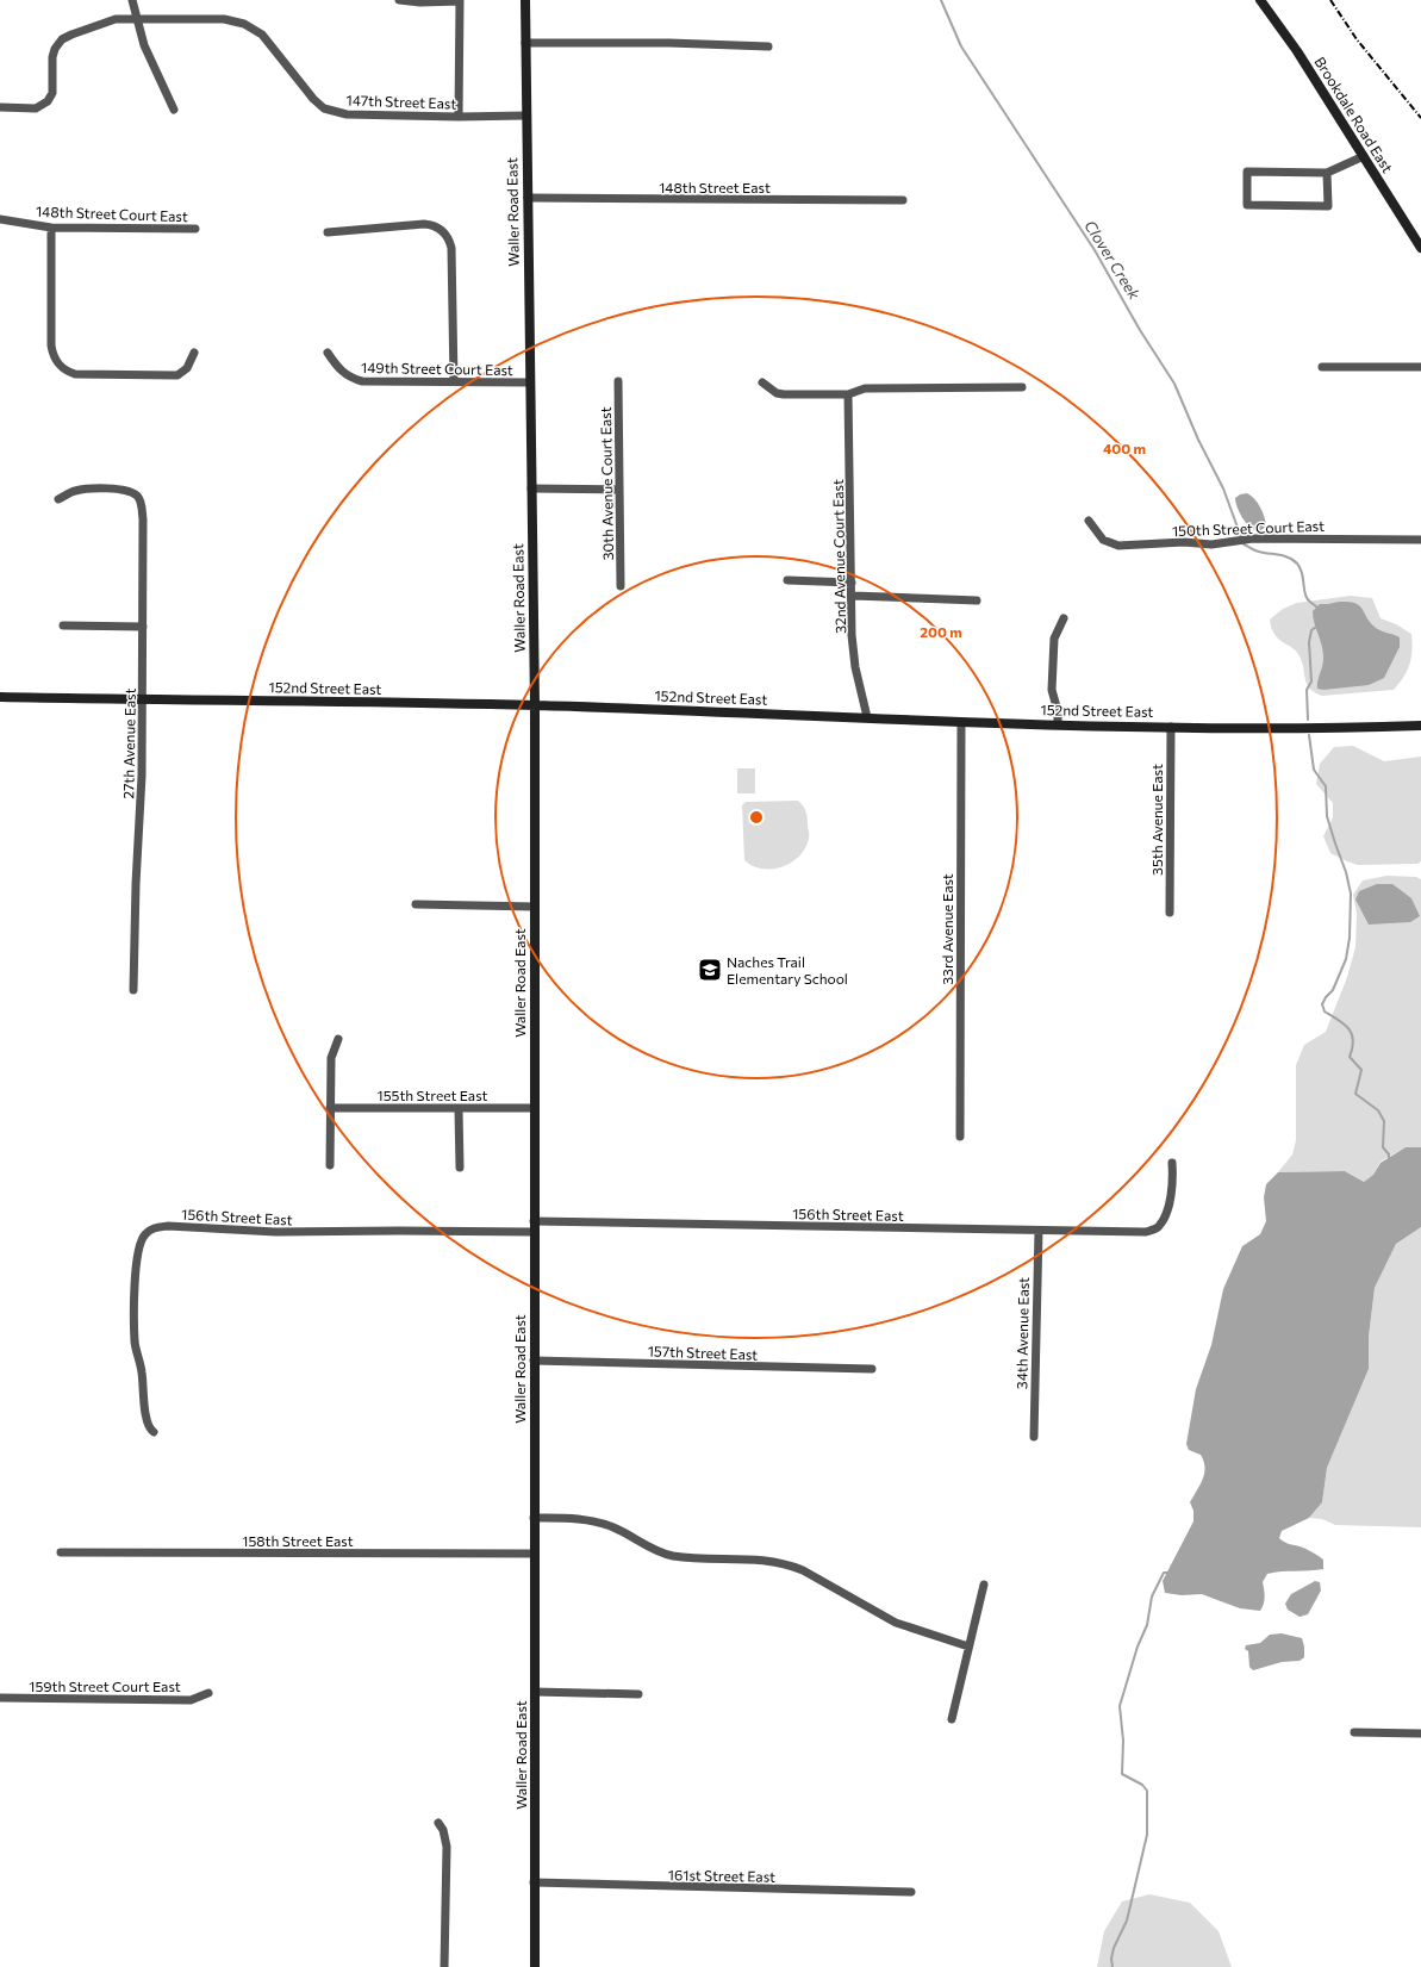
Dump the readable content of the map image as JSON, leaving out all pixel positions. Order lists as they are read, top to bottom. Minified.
{"streets":{"street":["147th Street East","Brookdale Road East","148th Street East","Waller Road East","148th Street Court East","149th Street Court East","30th Avenue Court East","150th Street Court East","32nd Avenue Court East","152nd Street East","27th Avenue East","35th Avenue East","33rd Avenue East","155th Street East","156th Street East","34th Avenue East","157th Street East","158th Street East","159th Street Court East","161st Street East"]},"crossings":[["147th Street East","Waller Road East"],["148th Street East","Waller Road East"],["Waller Road East","149th Street Court East"],["Waller Road East","152nd Street East"],["Waller Road East","155th Street East"],["Waller Road East","156th Street East"],["Waller Road East","157th Street East"],["Waller Road East","158th Street East"],["Waller Road East","161st Street East"],["32nd Avenue Court East","152nd Street East"],["152nd Street East","27th Avenue East"],["152nd Street East","35th Avenue East"],["152nd Street East","33rd Avenue East"],["156th Street East","34th Avenue East"]],"water":["Clover Creek"],"places":{"school or university":["Naches Trail Elementary School"]},"rings":["400 m","200 m"]}
